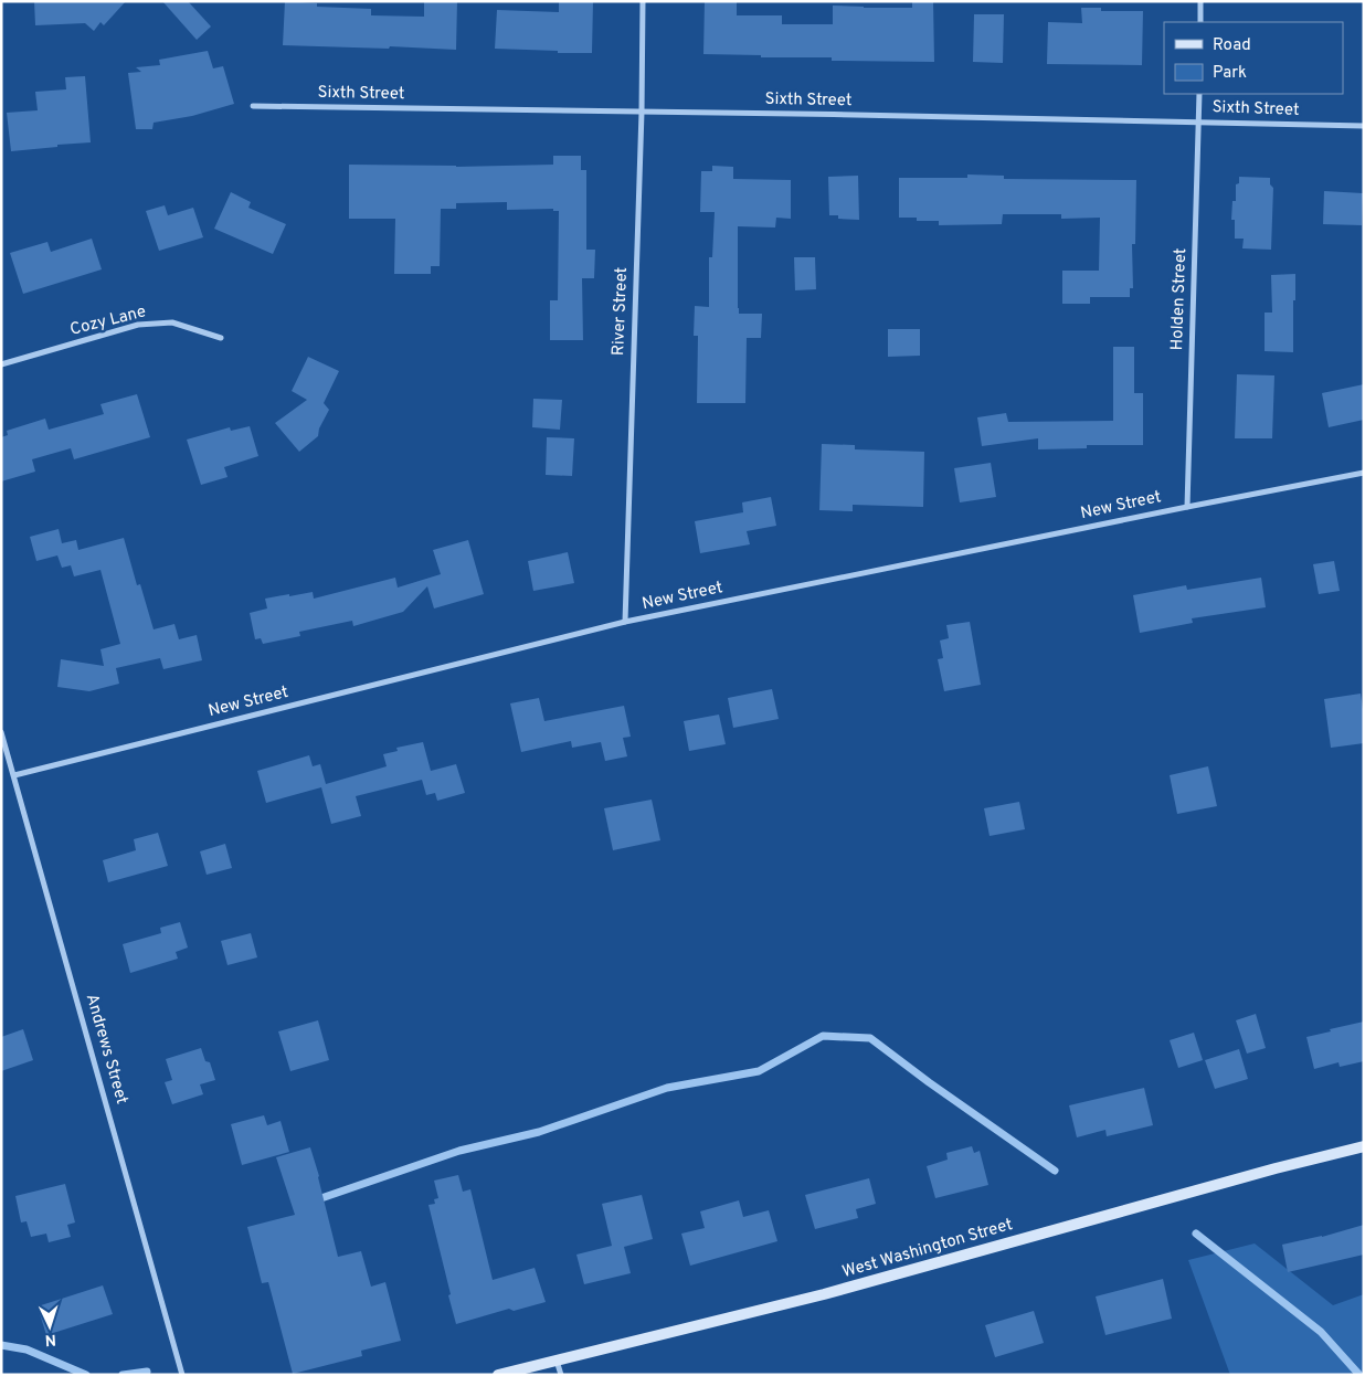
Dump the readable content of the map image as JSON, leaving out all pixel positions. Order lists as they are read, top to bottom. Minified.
{"streets":{"main road":["West Washington Street"],"street":["Sixth Street","Holden Street","River Street","Cozy Lane","New Street","Andrews Street"]},"crossings":[["Sixth Street","Holden Street"],["Sixth Street","River Street"],["Holden Street","New Street"],["River Street","New Street"],["New Street","Andrews Street"]],"legend":["Road","Park"],"north":"bottom"}
